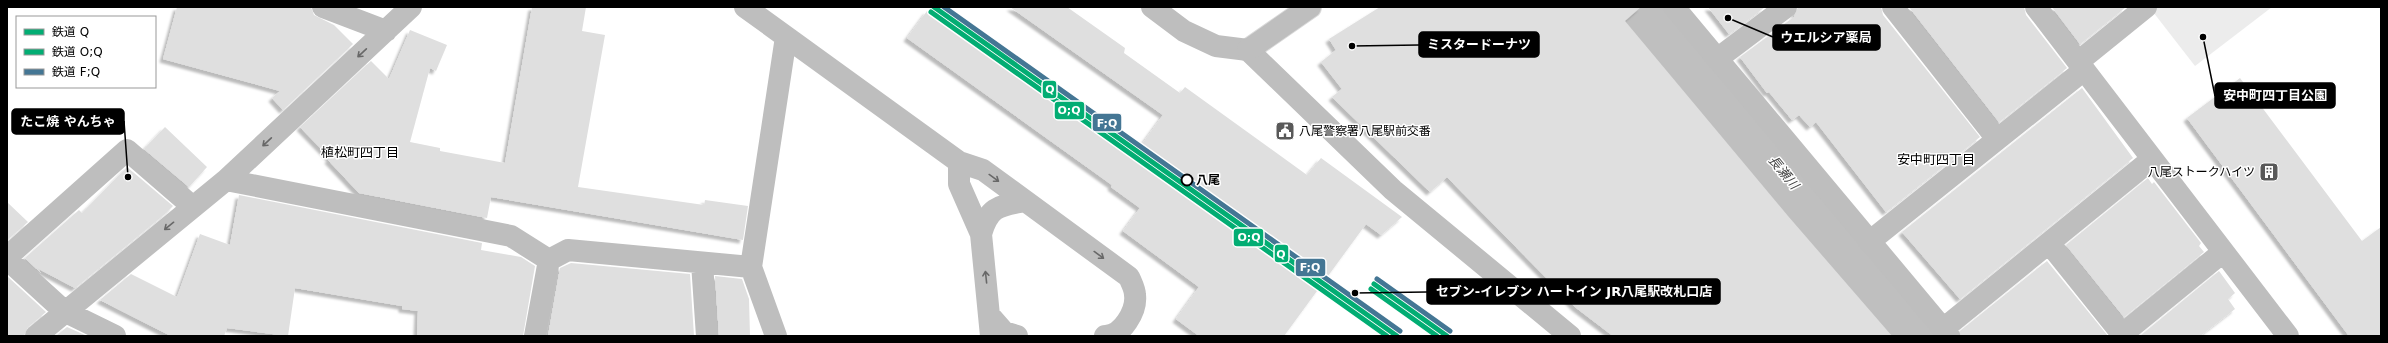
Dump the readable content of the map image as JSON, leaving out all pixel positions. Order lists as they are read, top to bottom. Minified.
{"districts":["植松町四丁目","安中町四丁目"],"water":["長瀬川"],"places":{"other":["ウエルシア薬局","安中町四丁目公園","ミスタードーナツ","たこ焼 やんちゃ","八尾","セブン-イレブン ハートイン JR八尾駅改札口店"],"public building":["八尾警察署八尾駅前交番"],"building":["八尾ストークハイツ"]},"lines":["rail line Q","rail line F;Q","rail line O;Q"],"legend":["鉄道 Q","鉄道 O;Q","鉄道 F;Q"]}
